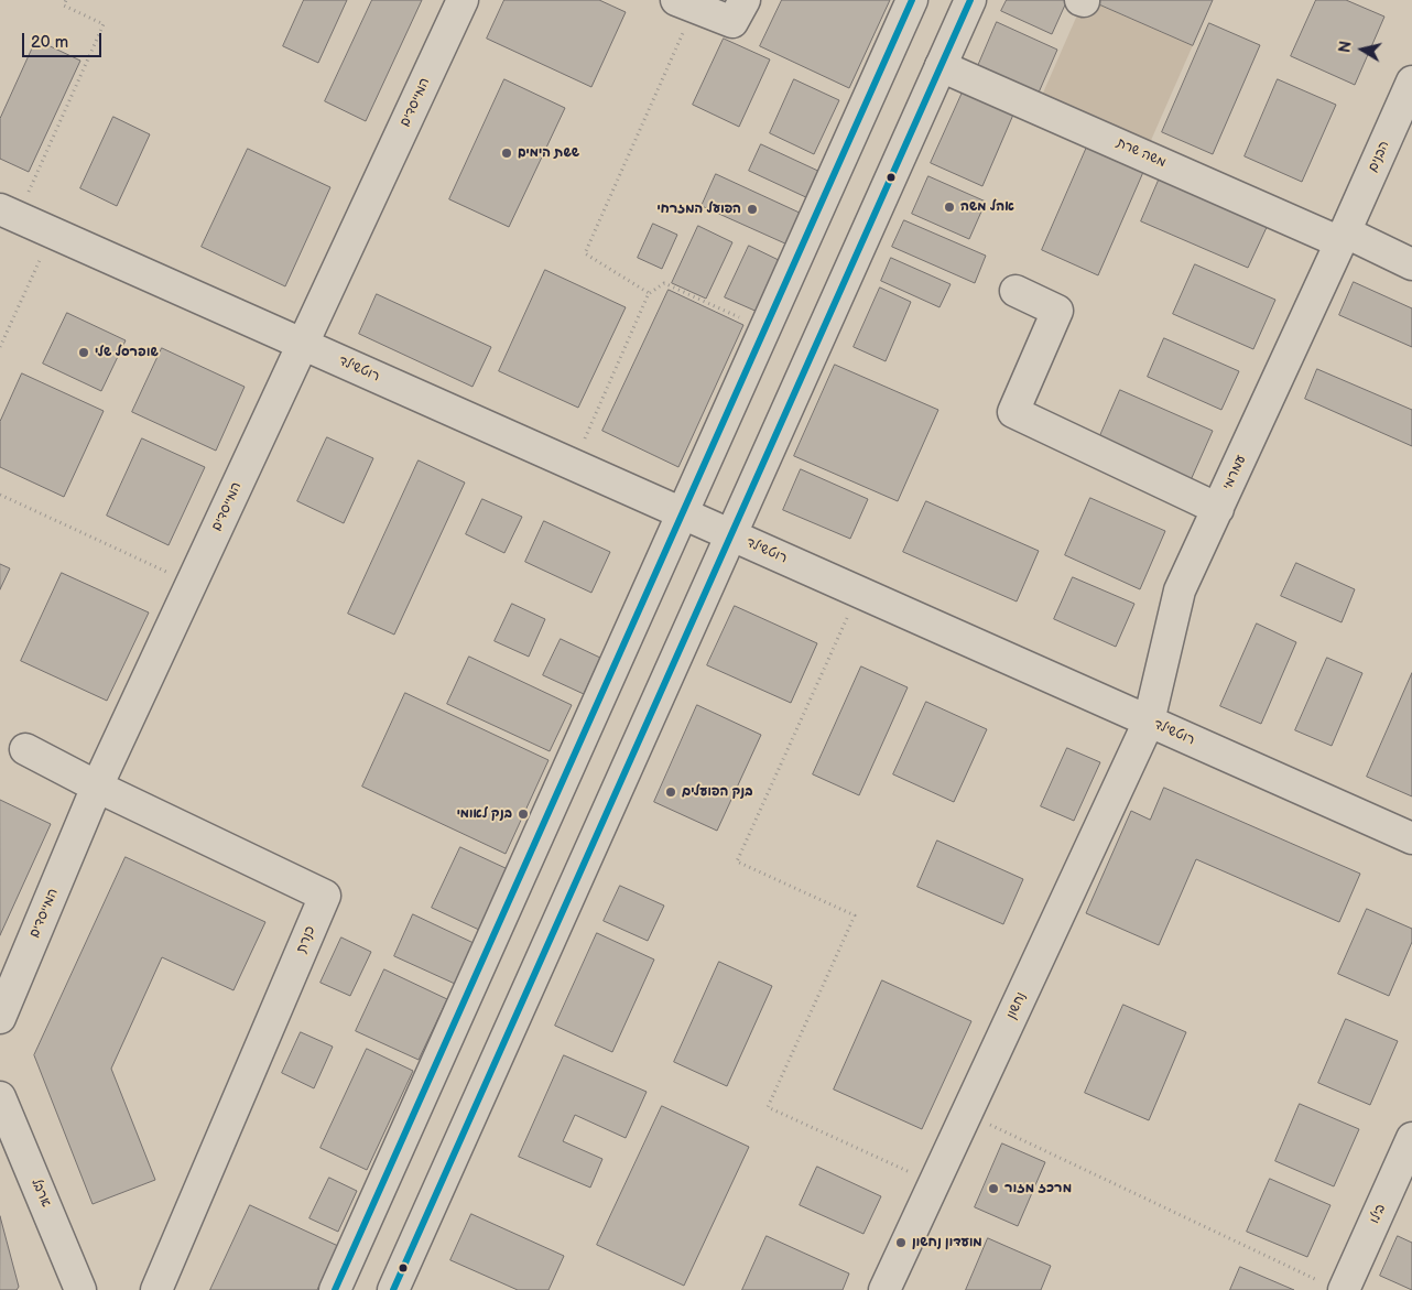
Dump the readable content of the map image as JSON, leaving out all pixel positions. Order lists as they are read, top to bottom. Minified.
{"streets":{"street":["המייסדים","משה שרת","הבנים","רוטשילד","עמרמי","כנרת","נחשון","ארבל","בילו"]},"crossings":[["המייסדים","רוטשילד"],["המייסדים","כנרת"],["משה שרת","הבנים"],["משה שרת","עמרמי"],["הבנים","עמרמי"],["רוטשילד","עמרמי"],["רוטשילד","נחשון"],["עמרמי","נחשון"]],"places":["ששת הימים","אהל משה","הפועל המזרחי","שופרסל שלי","בנק הפועלים","בנק לאומי","מרכז מזור","מועדון נחשון"],"scale_bar":"20 m","north":"left"}
